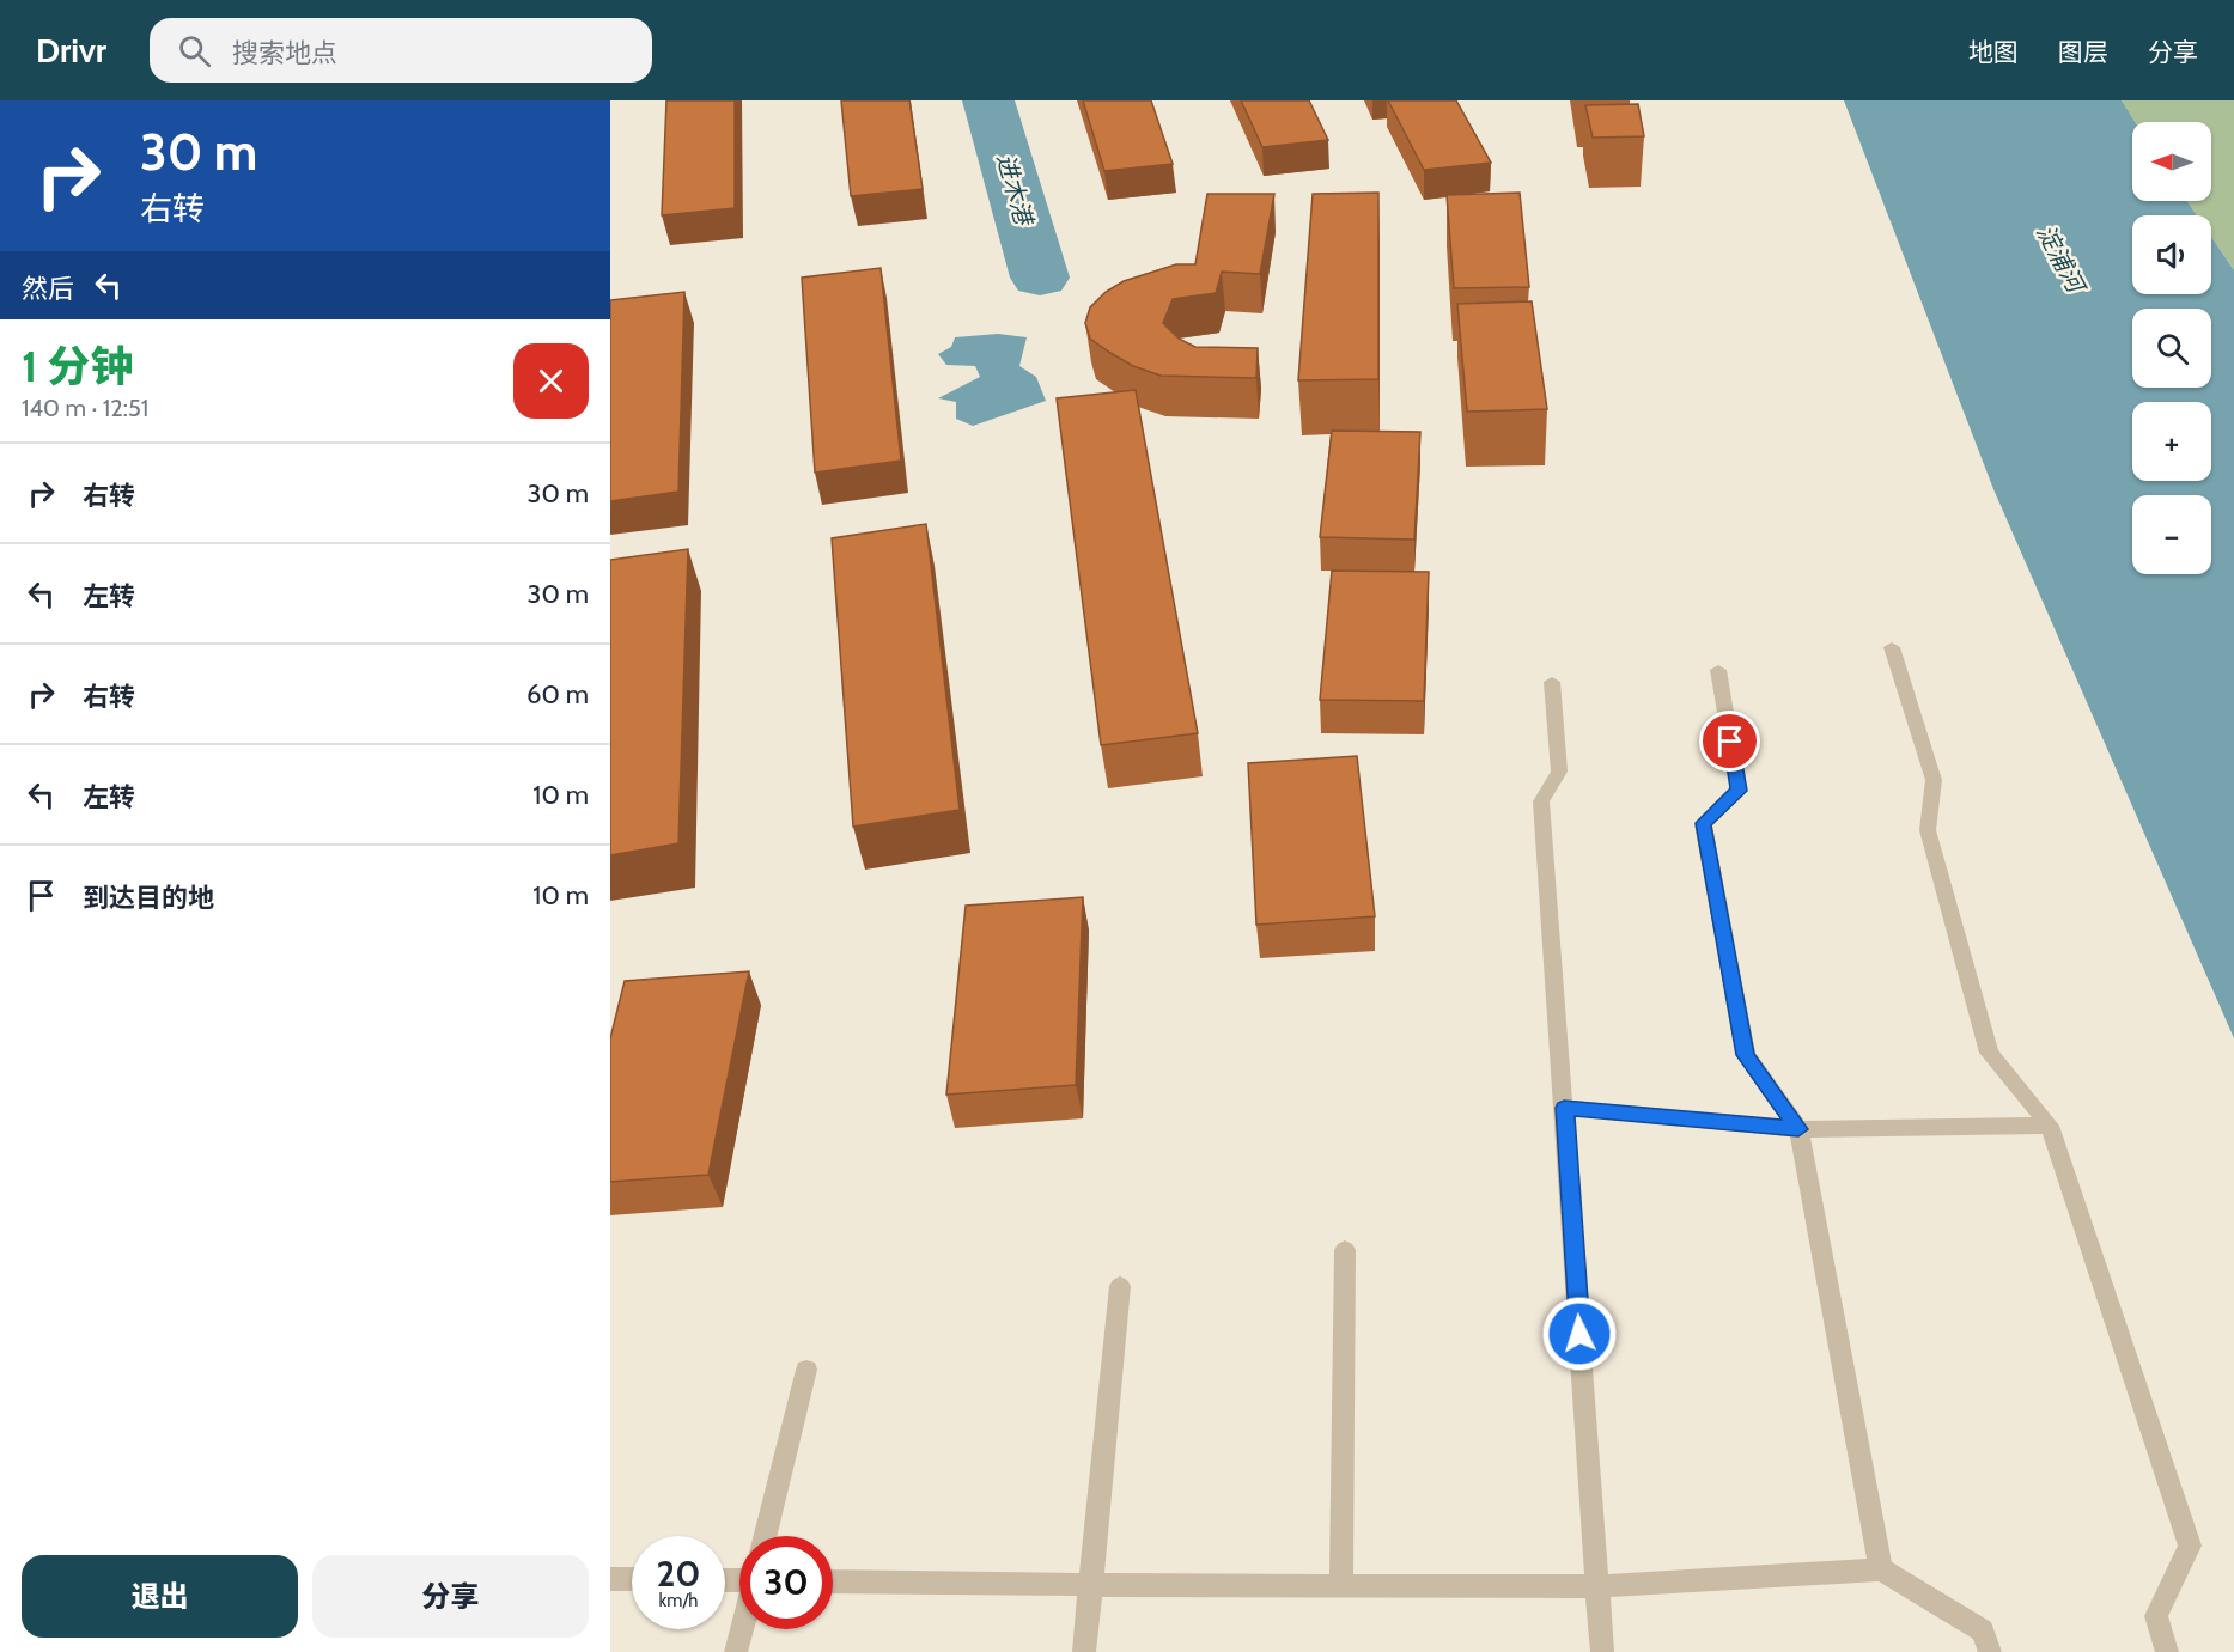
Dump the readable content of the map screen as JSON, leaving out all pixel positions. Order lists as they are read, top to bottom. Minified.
{"water":["进木港","淀浦河"],"north":"left","page":{"header":"Drivr","search":"搜索地点","nav":["地图","图层","分享"],"turn":["30 m","右转"],"map_buttons":["+","−"],"then":"然后","heading":["1 分钟","140 m · 12:51"],"list":[{"name":"右转","value":"30 m"},{"name":"左转","value":"30 m"},{"name":"右转","value":"60 m"},{"name":"左转","value":"10 m"},{"name":"到达目的地","value":"10 m"}],"speed":"20 km/h","limit":"30","buttons":["退出","分享"]}}
